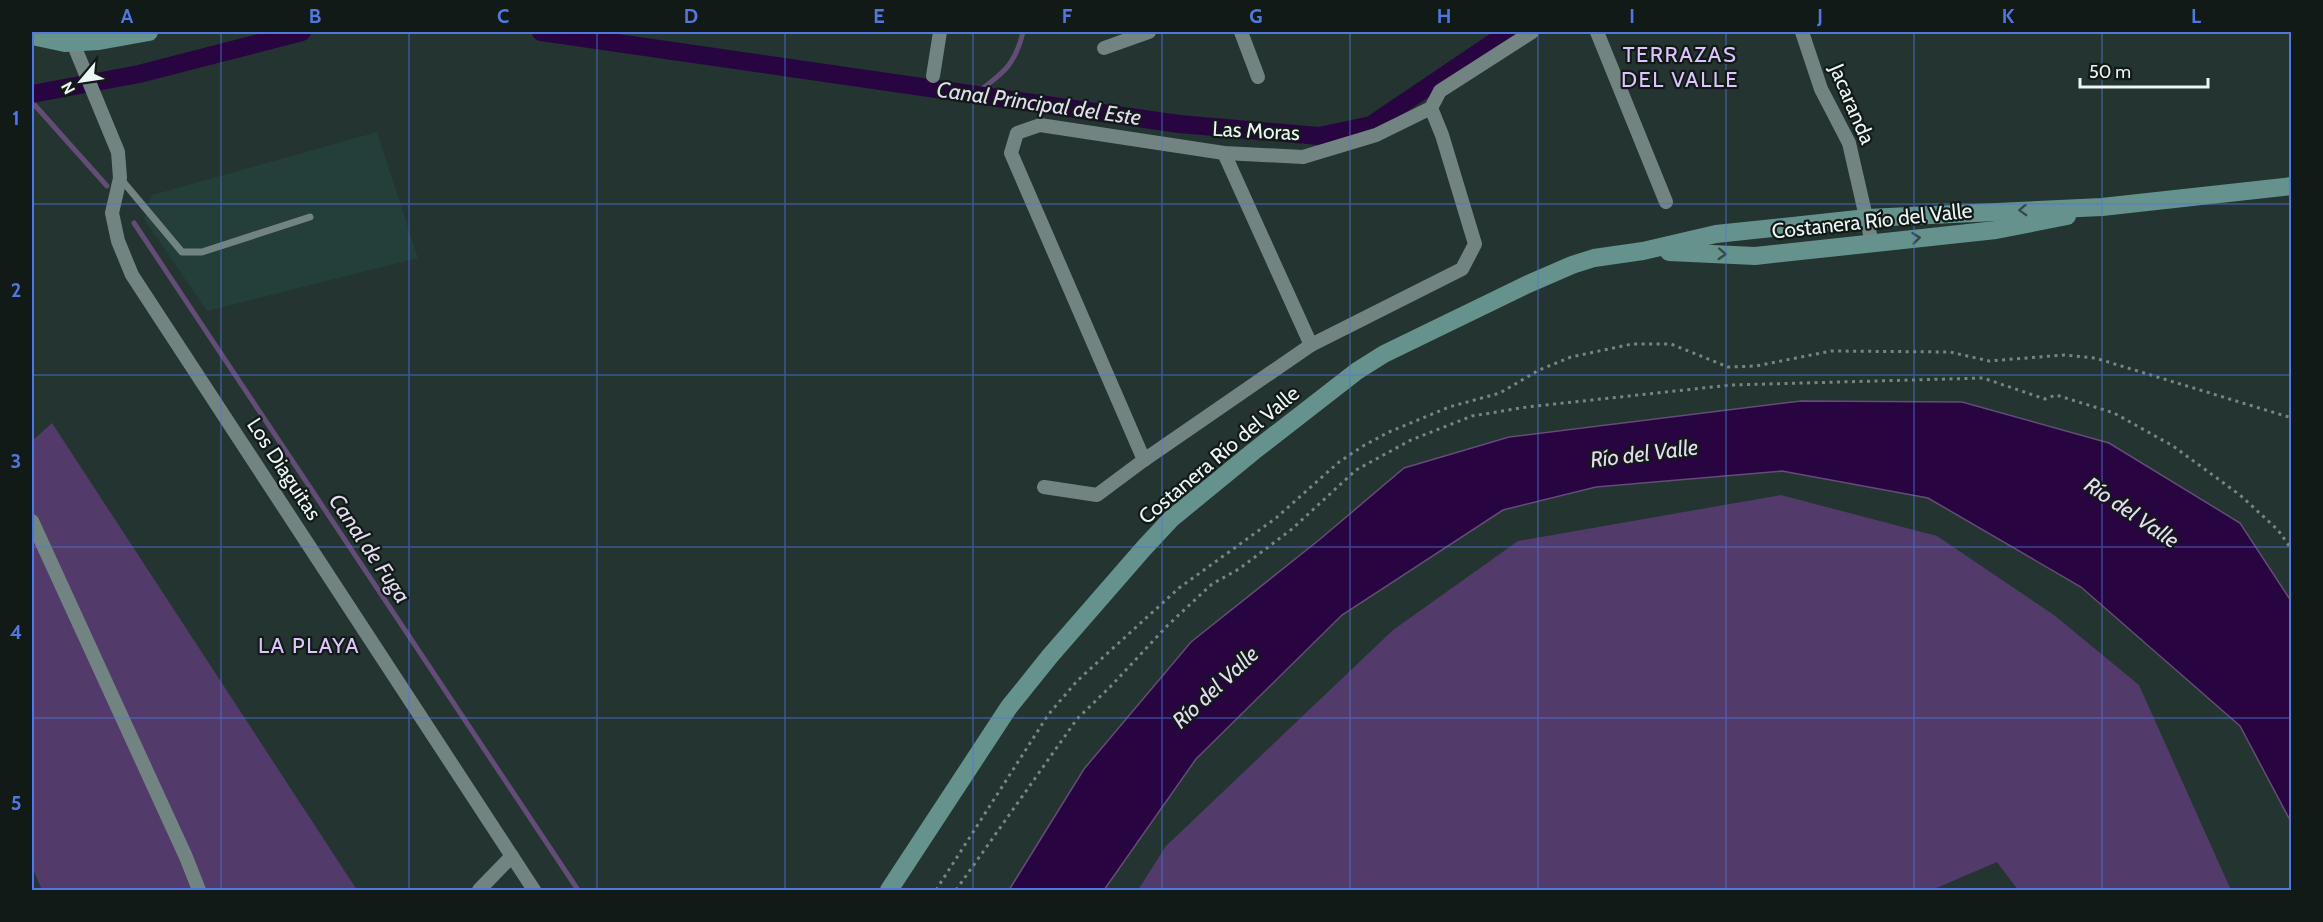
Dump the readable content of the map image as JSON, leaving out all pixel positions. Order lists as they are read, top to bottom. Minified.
{"streets":{"main road":["Costanera Río del Valle"],"street":["Jacaranda","Las Moras","Los Diaguitas"]},"crossings":[["Jacaranda","Costanera Río del Valle"]],"districts":["TERRAZAS DEL VALLE","LA PLAYA"],"water":["Canal Principal del Este","Río del Valle","Canal de Fuga"],"scale_bar":"50 m","north":"bottom left","grid":{"columns":["A","B","C","D","E","F","G","H","I","J","K","L"],"rows":["1","2","3","4","5"]}}
